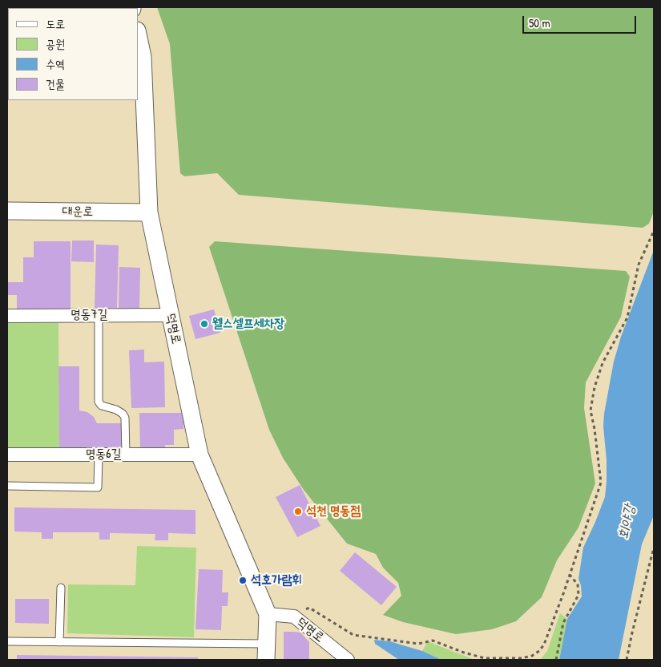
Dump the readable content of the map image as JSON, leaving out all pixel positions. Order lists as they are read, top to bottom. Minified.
{"streets":{"street":["대운로","명동7길","덕명로","명동6길"]},"crossings":[["대운로","덕명로"],["명동7길","덕명로"],["덕명로","명동6길"]],"water":["회야강"],"places":["웰스셀프세차장","석천 명동점","석호가람휘"],"legend":["도로","공원","수역","건물"],"scale_bar":"50 m"}
